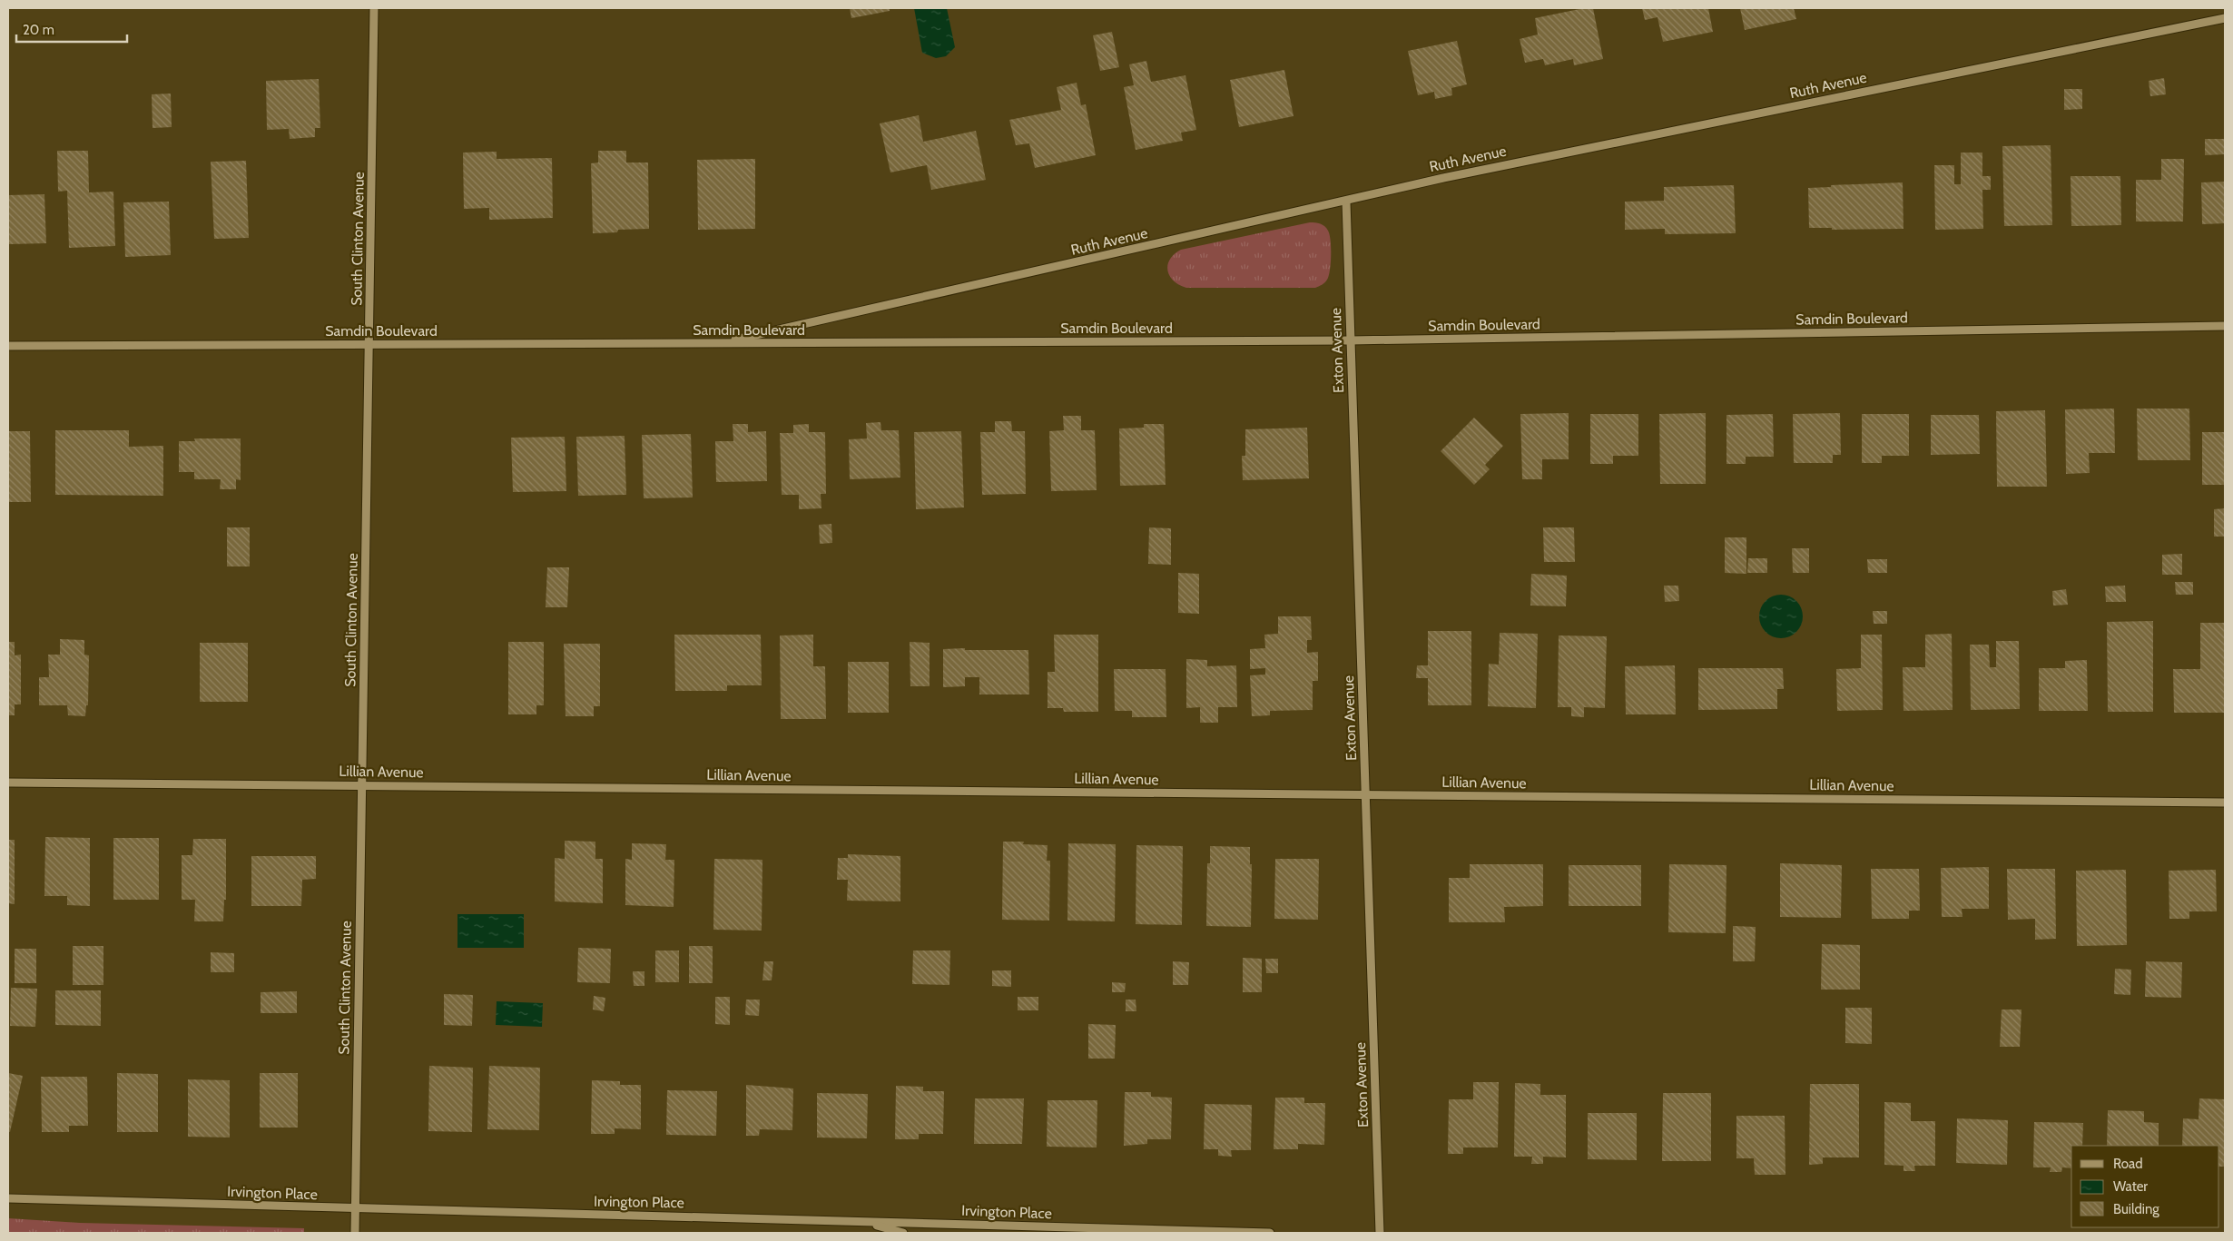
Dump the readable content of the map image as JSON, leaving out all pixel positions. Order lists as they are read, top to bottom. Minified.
{"streets":{"street":["Ruth Avenue","South Clinton Avenue","Samdin Boulevard","Exton Avenue","Lillian Avenue","Irvington Place"]},"crossings":[["Ruth Avenue","Samdin Boulevard"],["Ruth Avenue","Exton Avenue"],["South Clinton Avenue","Samdin Boulevard"],["South Clinton Avenue","Lillian Avenue"],["South Clinton Avenue","Irvington Place"],["Samdin Boulevard","Exton Avenue"],["Exton Avenue","Lillian Avenue"]],"legend":["Road","Water","Building"],"scale_bar":"20 m"}
